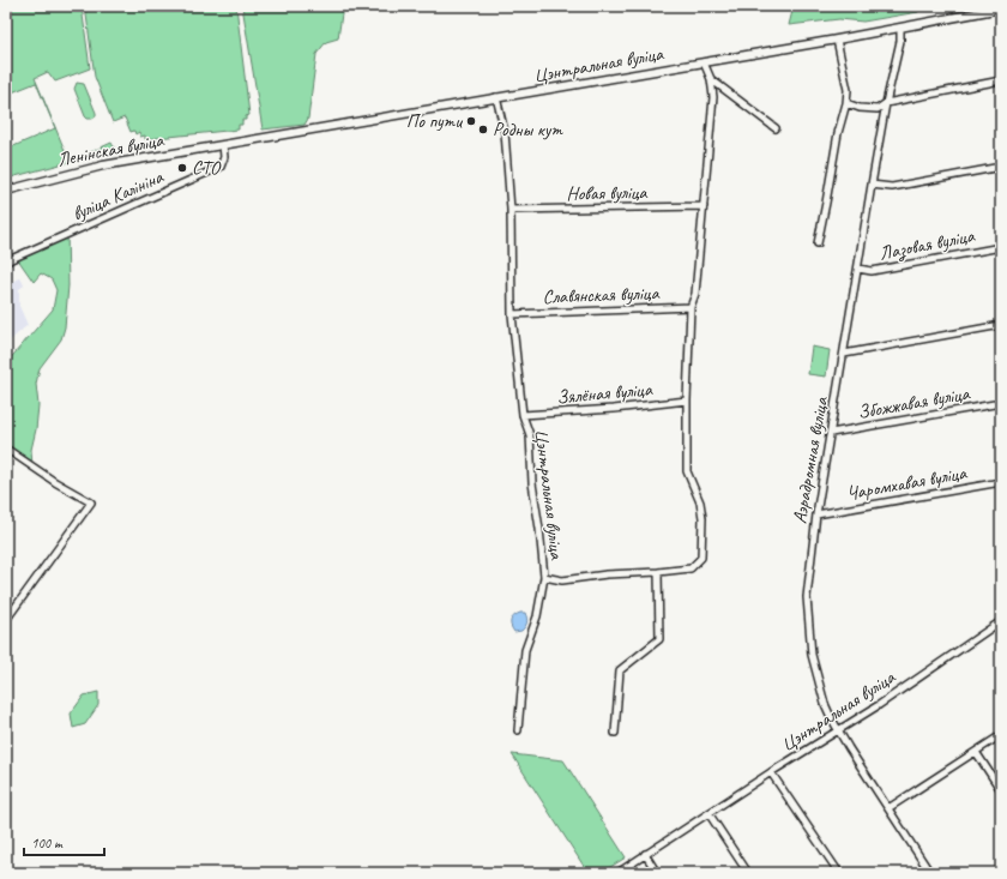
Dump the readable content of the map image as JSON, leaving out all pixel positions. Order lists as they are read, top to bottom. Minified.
{"streets":{"main road":["Цэнтральная вуліца","Ленінская вуліца"],"street":["Новая вуліца","вуліца Калініна","Лазовая вуліца","Славянская вуліца","Зялёная вуліца","Збожжавая вуліца","Аэрадромная вуліца","Чаромхавая вуліца"]},"crossings":[["Цэнтральная вуліца","Ленінская вуліца"],["Цэнтральная вуліца","Новая вуліца"],["Цэнтральная вуліца","Славянская вуліца"],["Цэнтральная вуліца","Зялёная вуліца"],["Цэнтральная вуліца","Аэрадромная вуліца"],["Ленінская вуліца","вуліца Калініна"],["Лазовая вуліца","Аэрадромная вуліца"],["Збожжавая вуліца","Аэрадромная вуліца"],["Аэрадромная вуліца","Чаромхавая вуліца"]],"places":["По пути","Родны кут","СТО"],"scale_bar":"100 m"}
